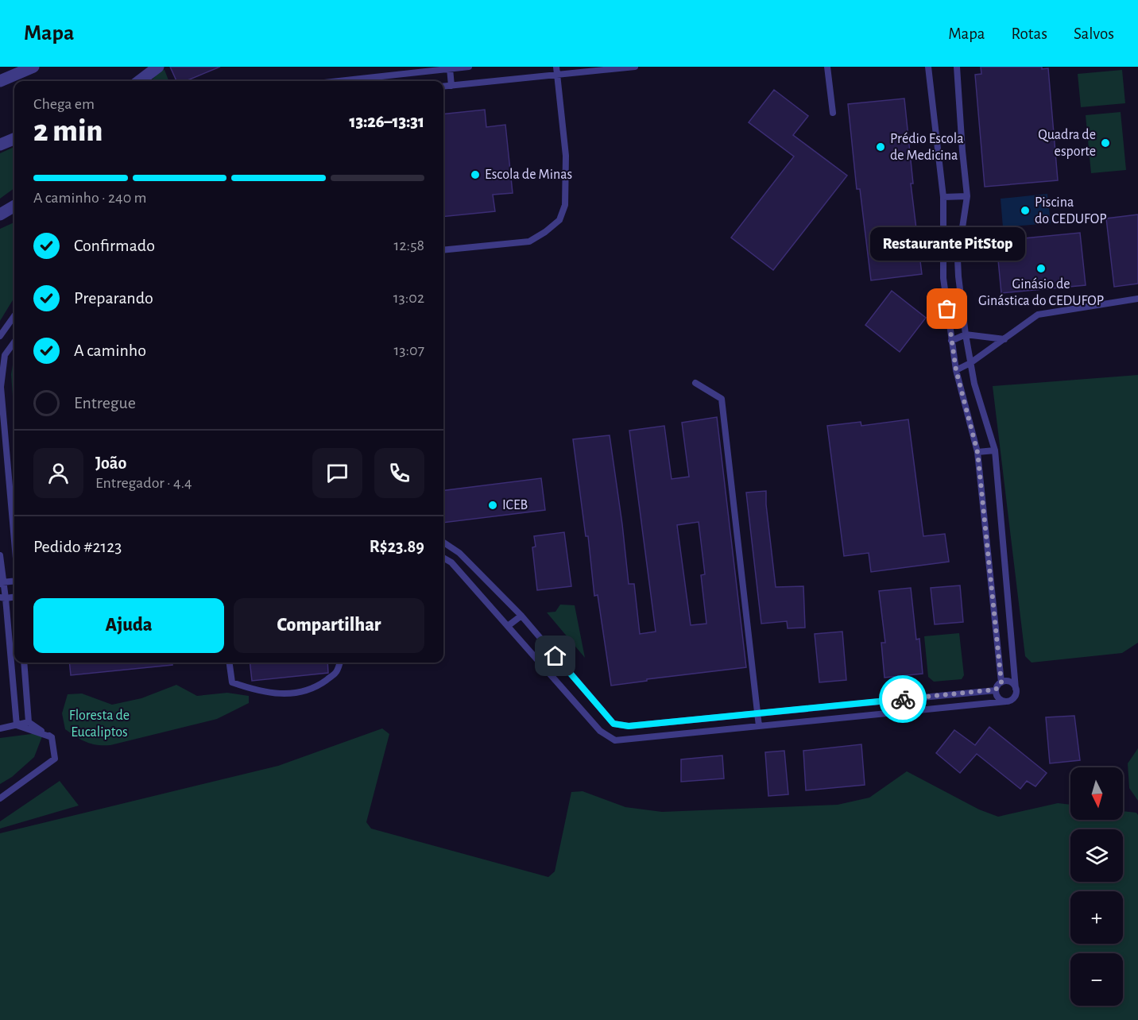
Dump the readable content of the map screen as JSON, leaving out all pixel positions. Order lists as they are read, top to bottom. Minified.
{"parks":["Floresta de Eucaliptos"],"places":["Quadra de esporte","Prédio Escola de Medicina","Escola de Minas","Piscina do CEDUFOP","Ginásio de Ginástica do CEDUFOP","Restaurante PitStop","ICEB"],"north":"bottom","page":{"header":"Mapa","nav":["Mapa","Rotas","Salvos"],"heading":["2 min","Chega em","13:26–13:31"],"panel":["João","Entregador · 4.4","Pedido #2123","R$23.89"],"bar":"A caminho · 240 m","list":[["Confirmado","12:58"],["Preparando","13:02"],["A caminho","13:07"],"Entregue"],"bubble":"Restaurante PitStop","buttons":["Ajuda","Compartilhar"],"map_buttons":["+","−"]}}
